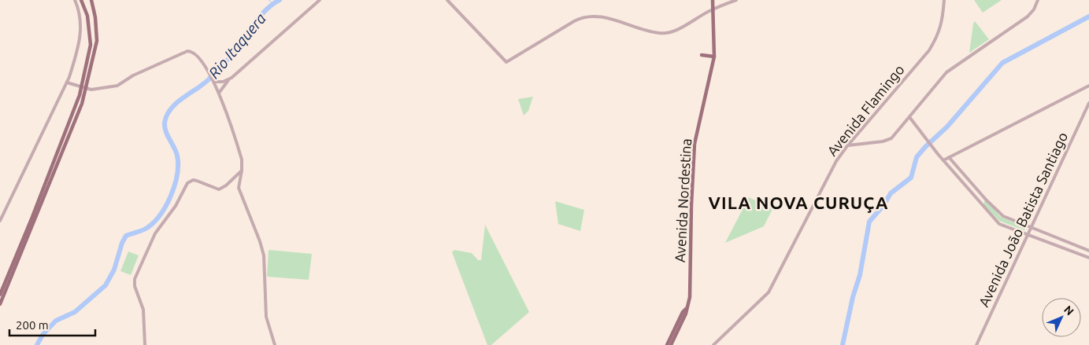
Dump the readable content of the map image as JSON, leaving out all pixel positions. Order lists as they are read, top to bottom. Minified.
{"streets":{"main road":["Avenida Nordestina"],"street":["Avenida Flamingo","Avenida João Batista Santiago"]},"districts":["VILA NOVA CURUÇA"],"water":["Rio Itaquera"],"scale_bar":"200 m","north":"top right"}
